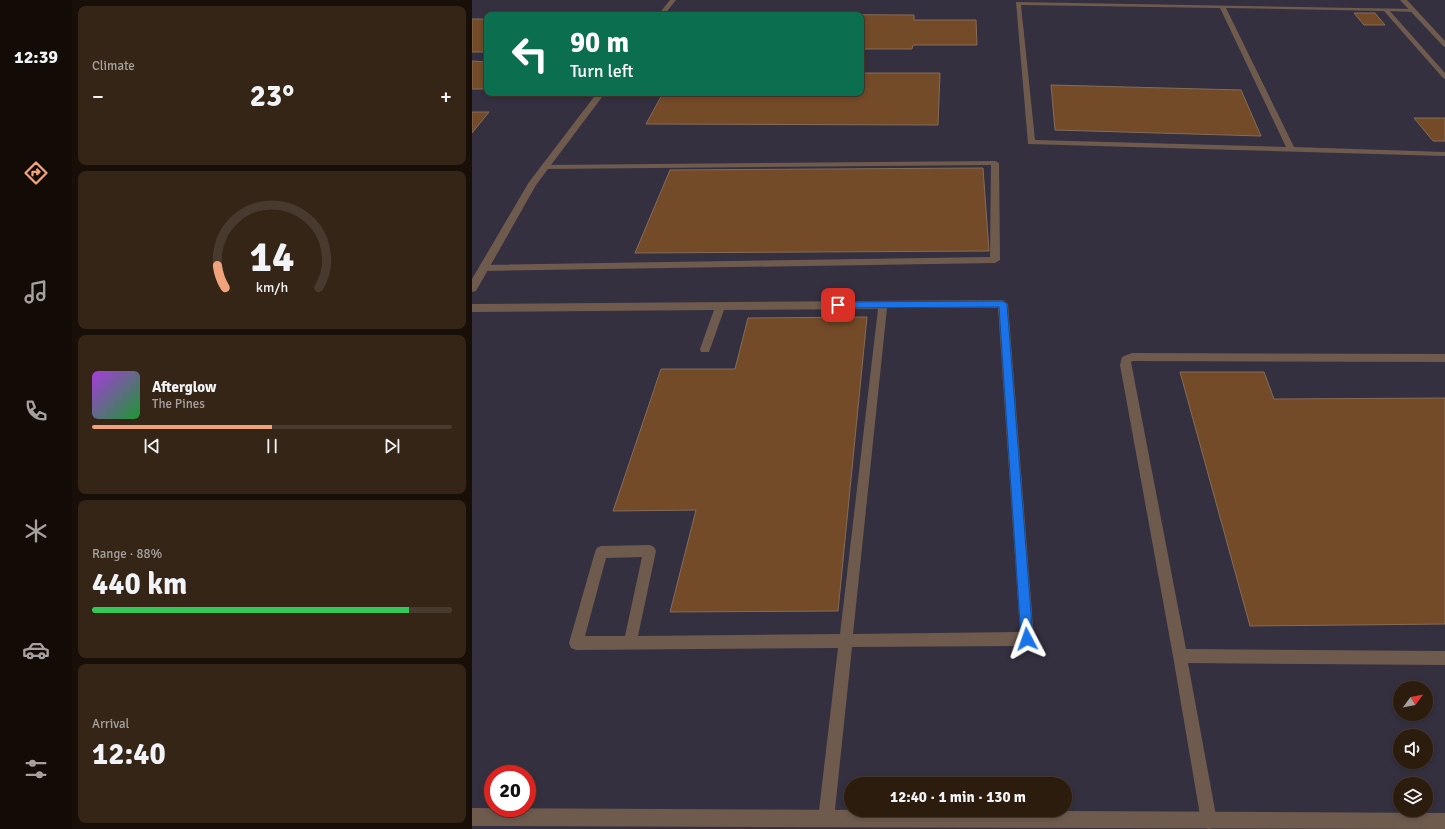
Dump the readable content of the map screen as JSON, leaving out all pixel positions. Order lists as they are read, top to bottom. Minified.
{"north":"top right","page":{"tabs":"12:39","tile":["Climate",["Range · 88%","440 km"],["Arrival","12:40"]],"turn":["90 m","Turn left"],"heat":["−","23°","+"],"song":["Afterglow","The Pines"],"limit":"20","trip":"12:40 · 1 min · 130 m","gauge":["14","km/h"]}}
